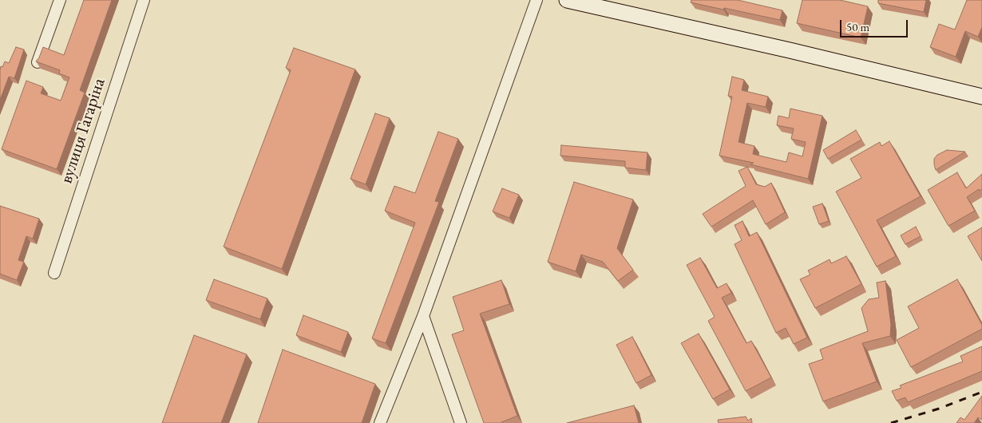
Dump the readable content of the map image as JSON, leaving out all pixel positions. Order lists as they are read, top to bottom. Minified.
{"streets":{"street":["вулиця Гагаріна"]},"scale_bar":"50 m"}
